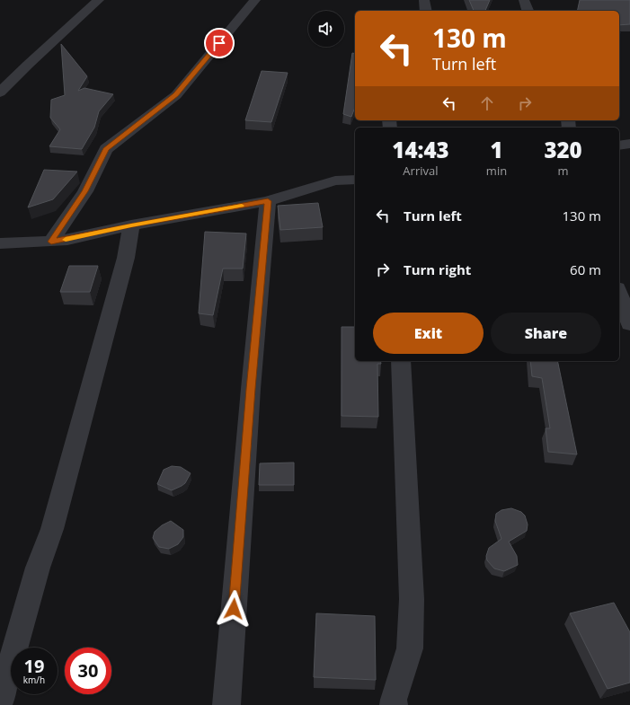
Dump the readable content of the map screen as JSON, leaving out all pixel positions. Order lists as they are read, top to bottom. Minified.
{"page":{"turn":["130 m","Turn left"],"eta":["14:43","Arrival","1","min","320","m"],"list":[{"name":"Turn left","value":"130 m"},{"name":"Turn right","value":"60 m"}],"buttons":["Exit","Share"],"speed":"19 km/h","limit":"30"}}
